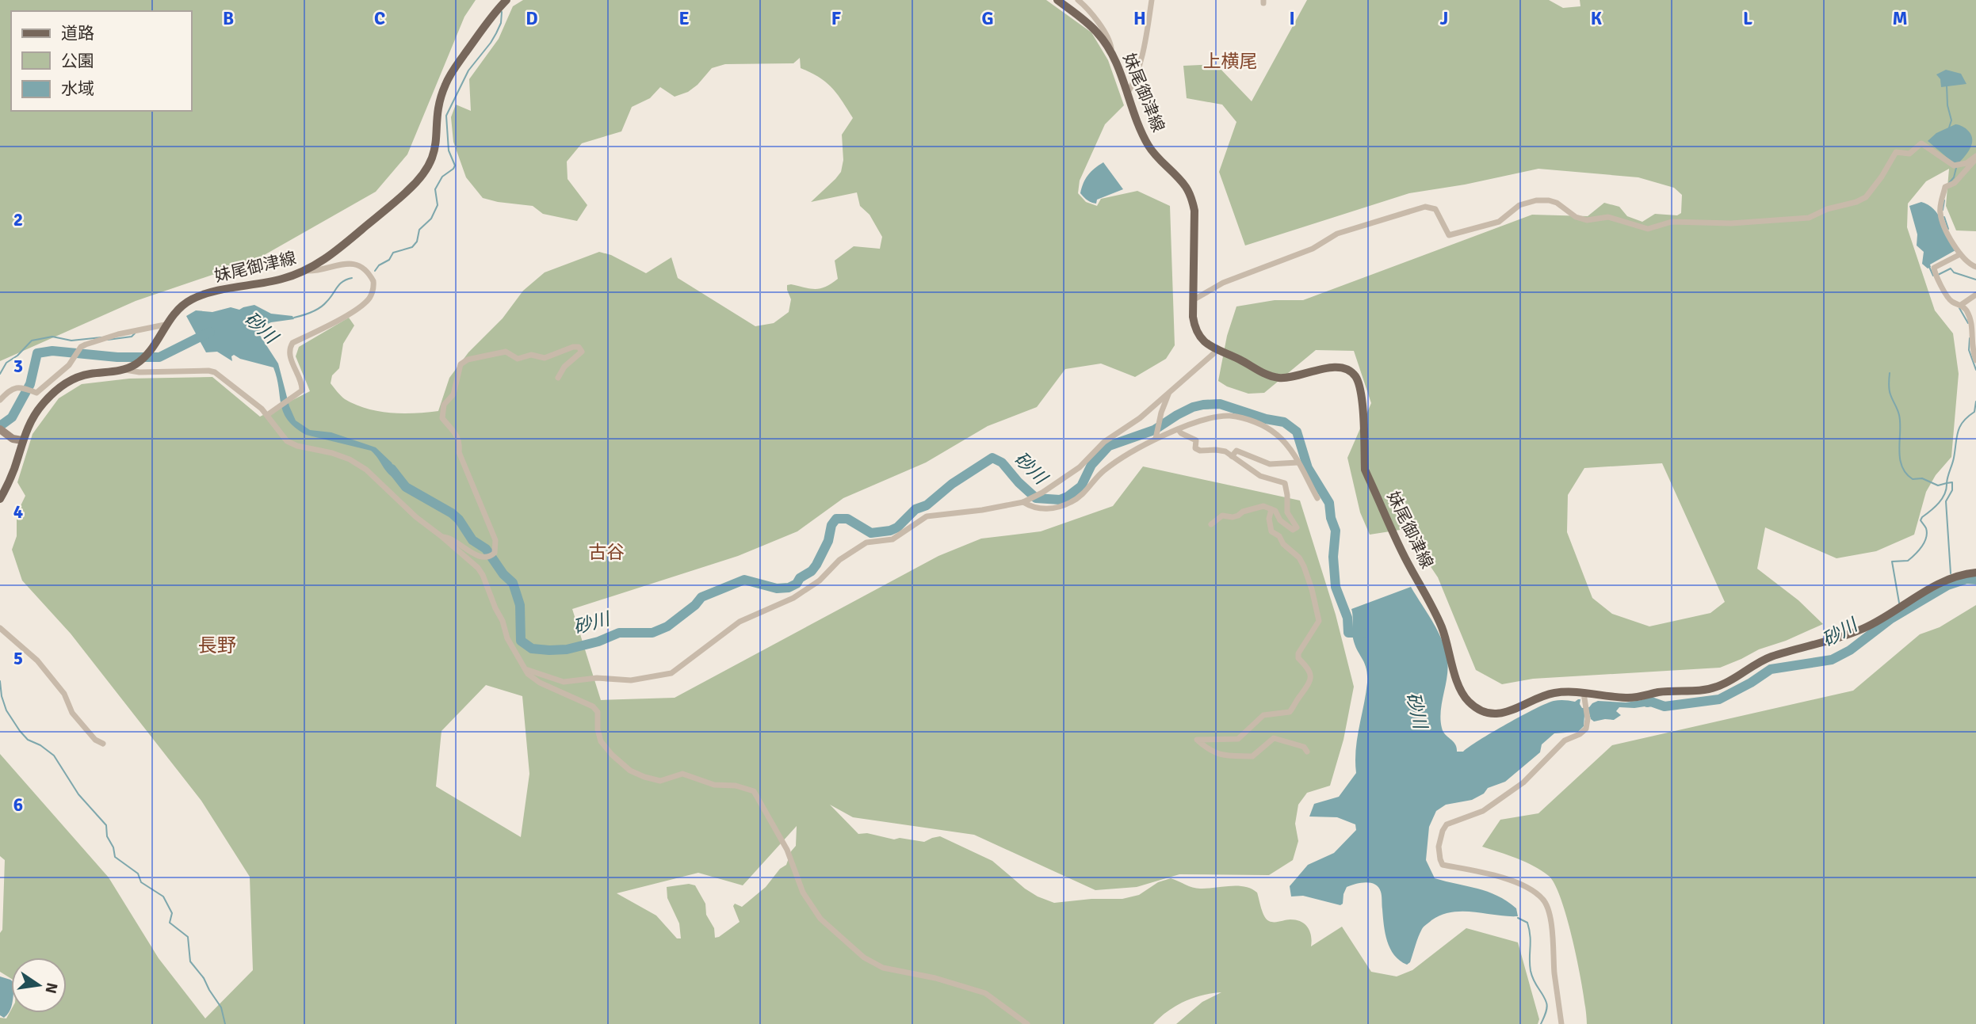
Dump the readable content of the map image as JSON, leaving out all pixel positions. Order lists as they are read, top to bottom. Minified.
{"streets":{"main road":["妹尾御津線"]},"districts":["上横尾","古谷","長野"],"water":["砂川"],"legend":["道路","公園","水域"],"north":"right","grid":{"columns":["B","C","D","E","F","G","H","I","J","K","L","M"],"rows":["2","3","4","5","6"]}}
